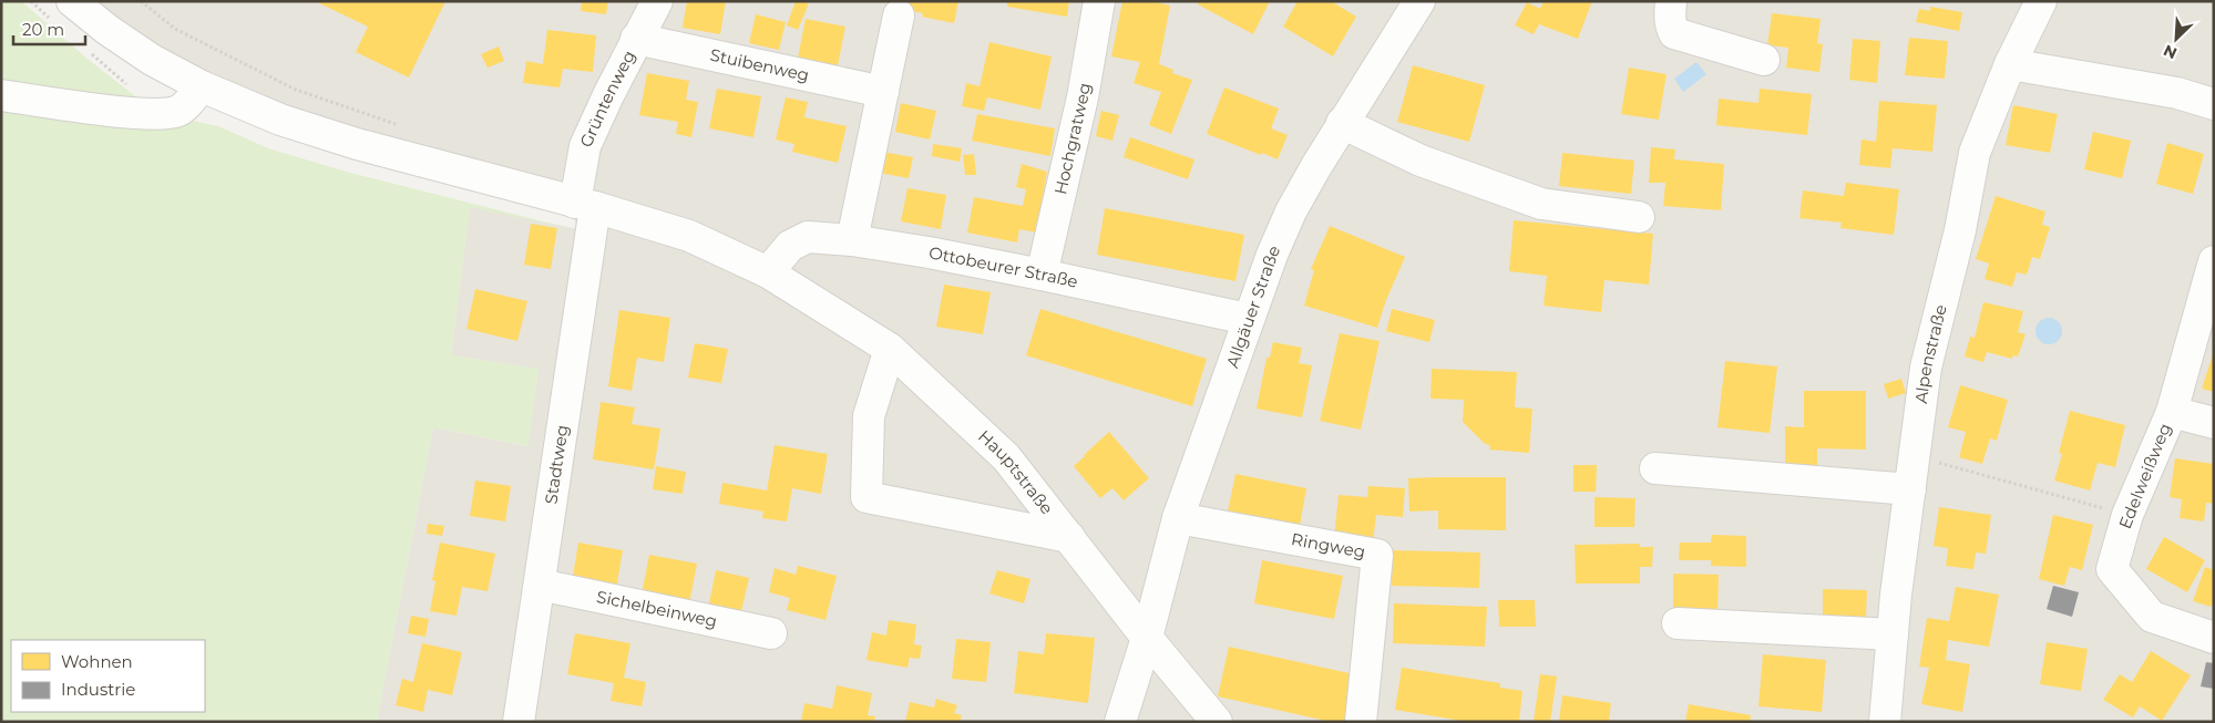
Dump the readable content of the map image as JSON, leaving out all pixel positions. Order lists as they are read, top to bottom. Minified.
{"streets":{"street":["Stuibenweg","Grüntenweg","Hochgratweg","Ottobeurer Straße","Allgäuer Straße","Alpenstraße","Stadtweg","Hauptstraße","Edelweißweg","Ringweg","Sichelbeinweg"]},"crossings":[["Stuibenweg","Grüntenweg"],["Grüntenweg","Stadtweg"],["Grüntenweg","Hauptstraße"],["Hochgratweg","Ottobeurer Straße"],["Ottobeurer Straße","Allgäuer Straße"],["Ottobeurer Straße","Hauptstraße"],["Allgäuer Straße","Hauptstraße"],["Allgäuer Straße","Ringweg"],["Stadtweg","Hauptstraße"],["Stadtweg","Sichelbeinweg"]],"legend":["Wohnen","Industrie"],"scale_bar":"20 m","north":"bottom left"}
